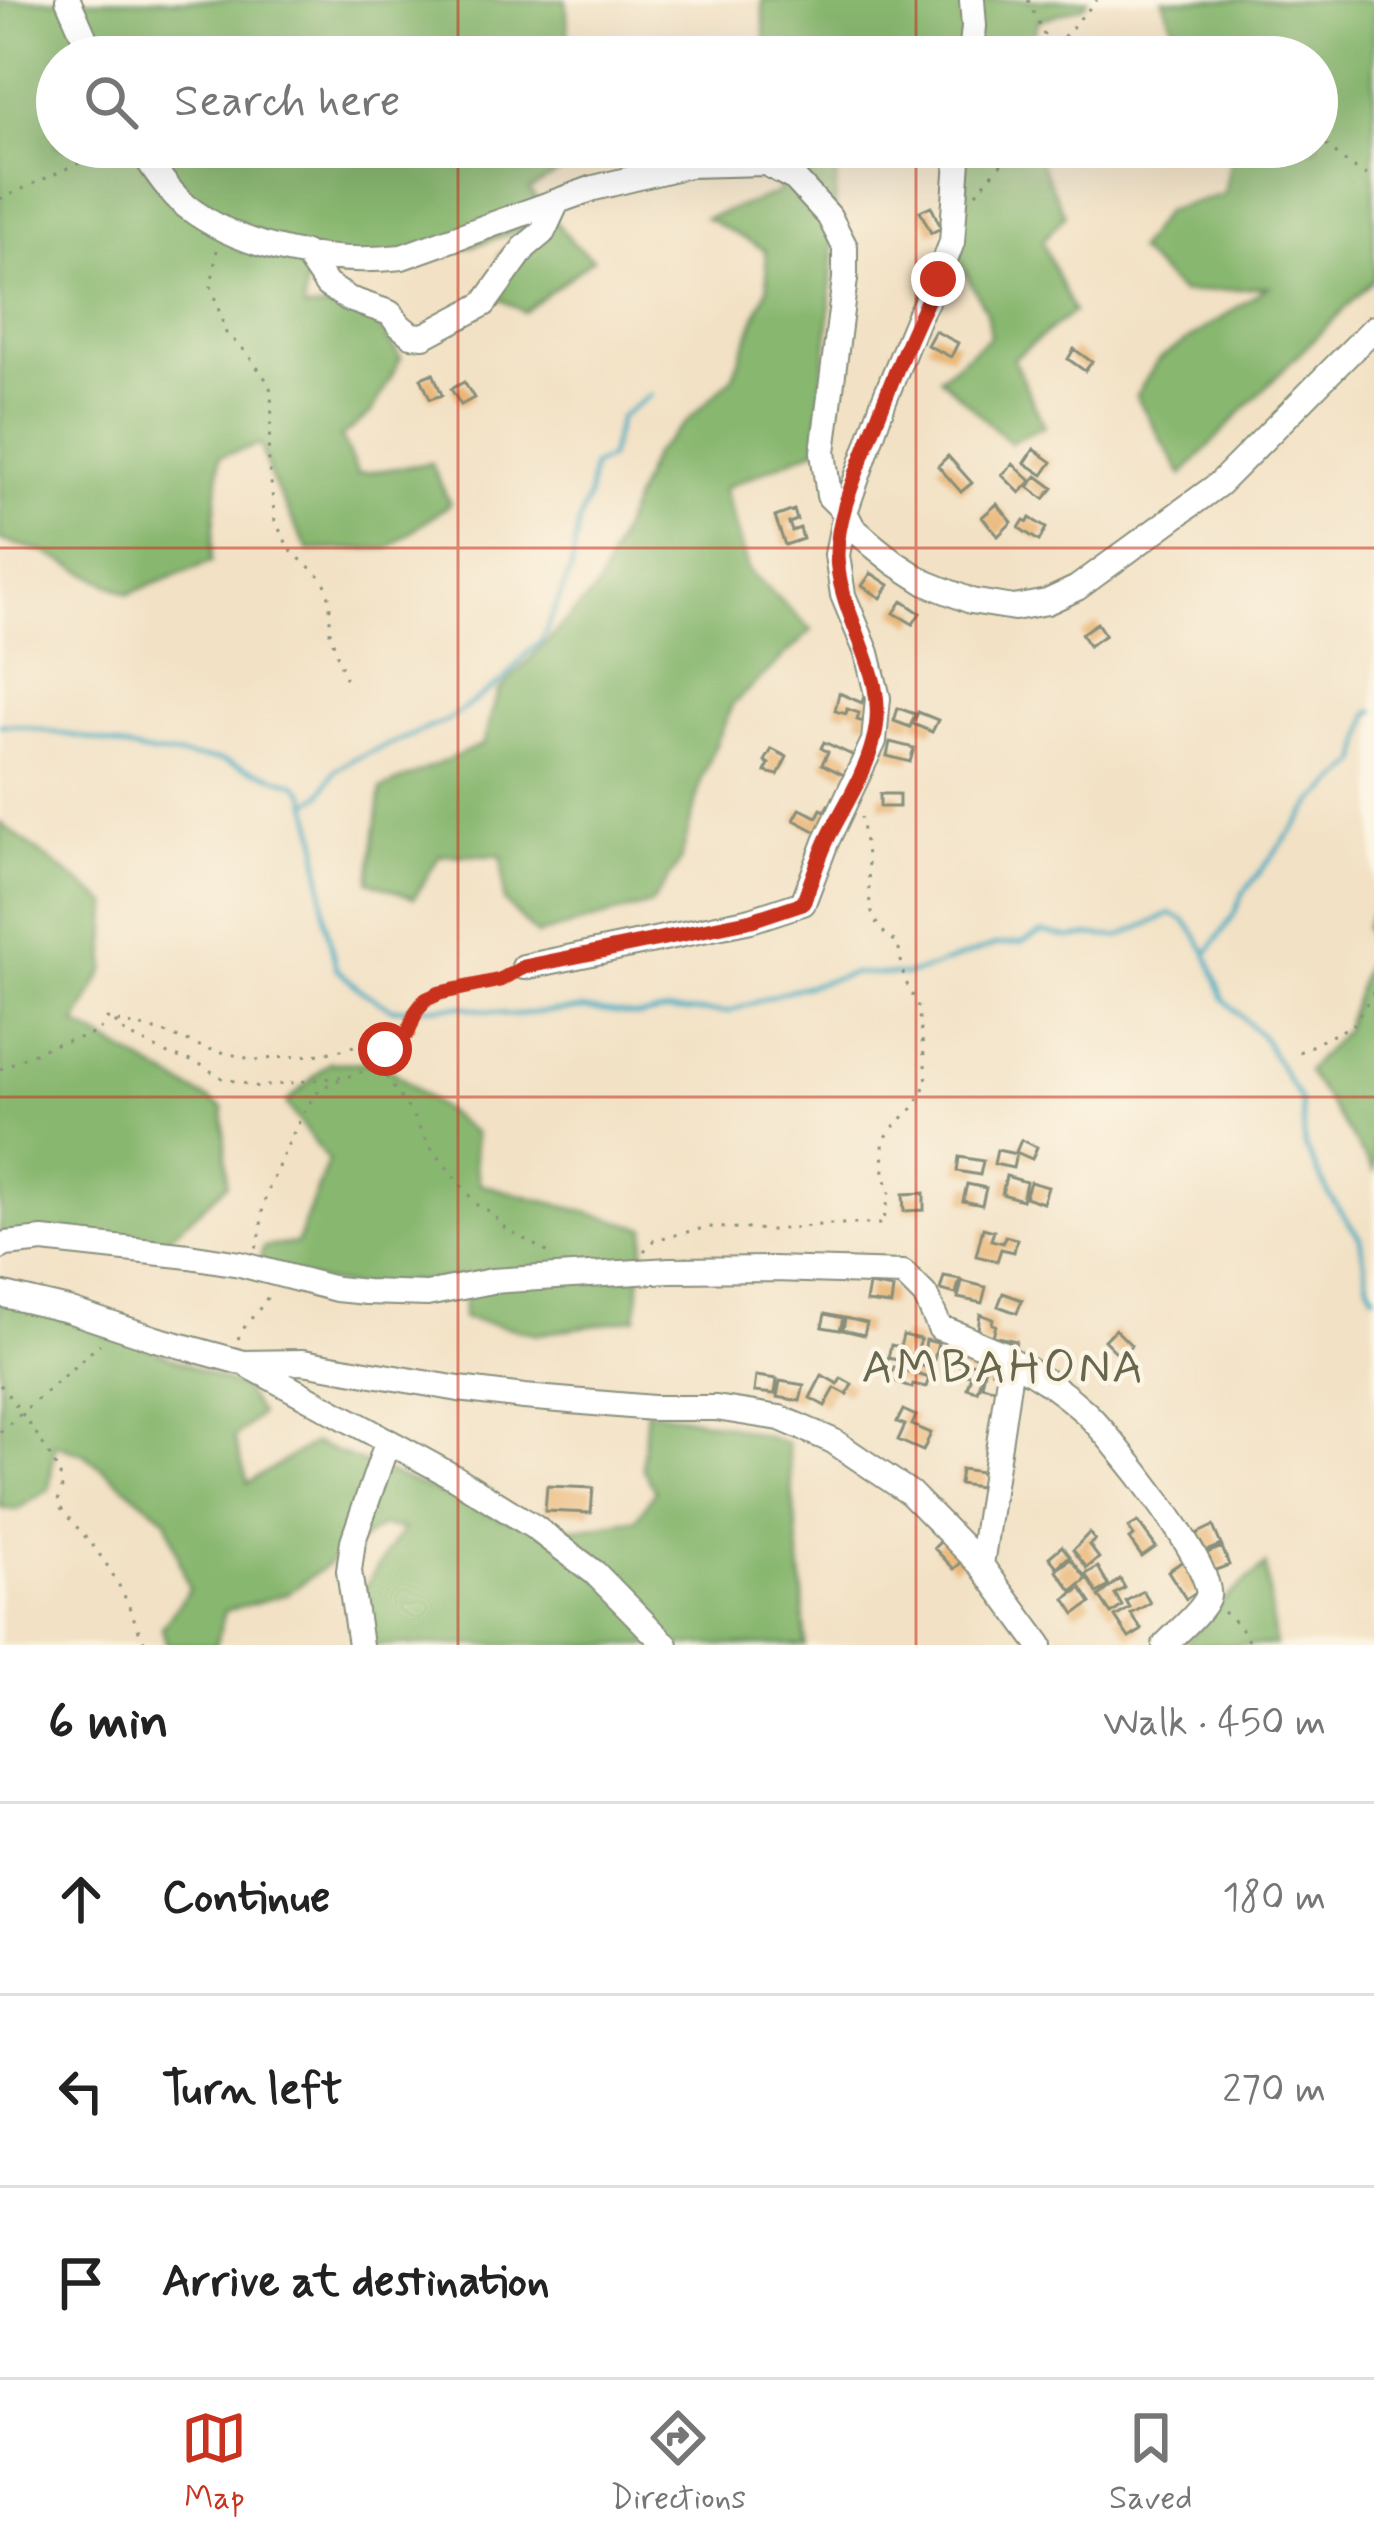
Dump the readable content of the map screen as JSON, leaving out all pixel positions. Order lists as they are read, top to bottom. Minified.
{"districts":["AMBAHONA"],"page":{"search":"Search here","heading":["6 min","Walk · 450 m"],"list":[["Continue","180 m"],["Turn left","270 m"],"Arrive at destination"],"nav":["Map","Directions","Saved"]}}
